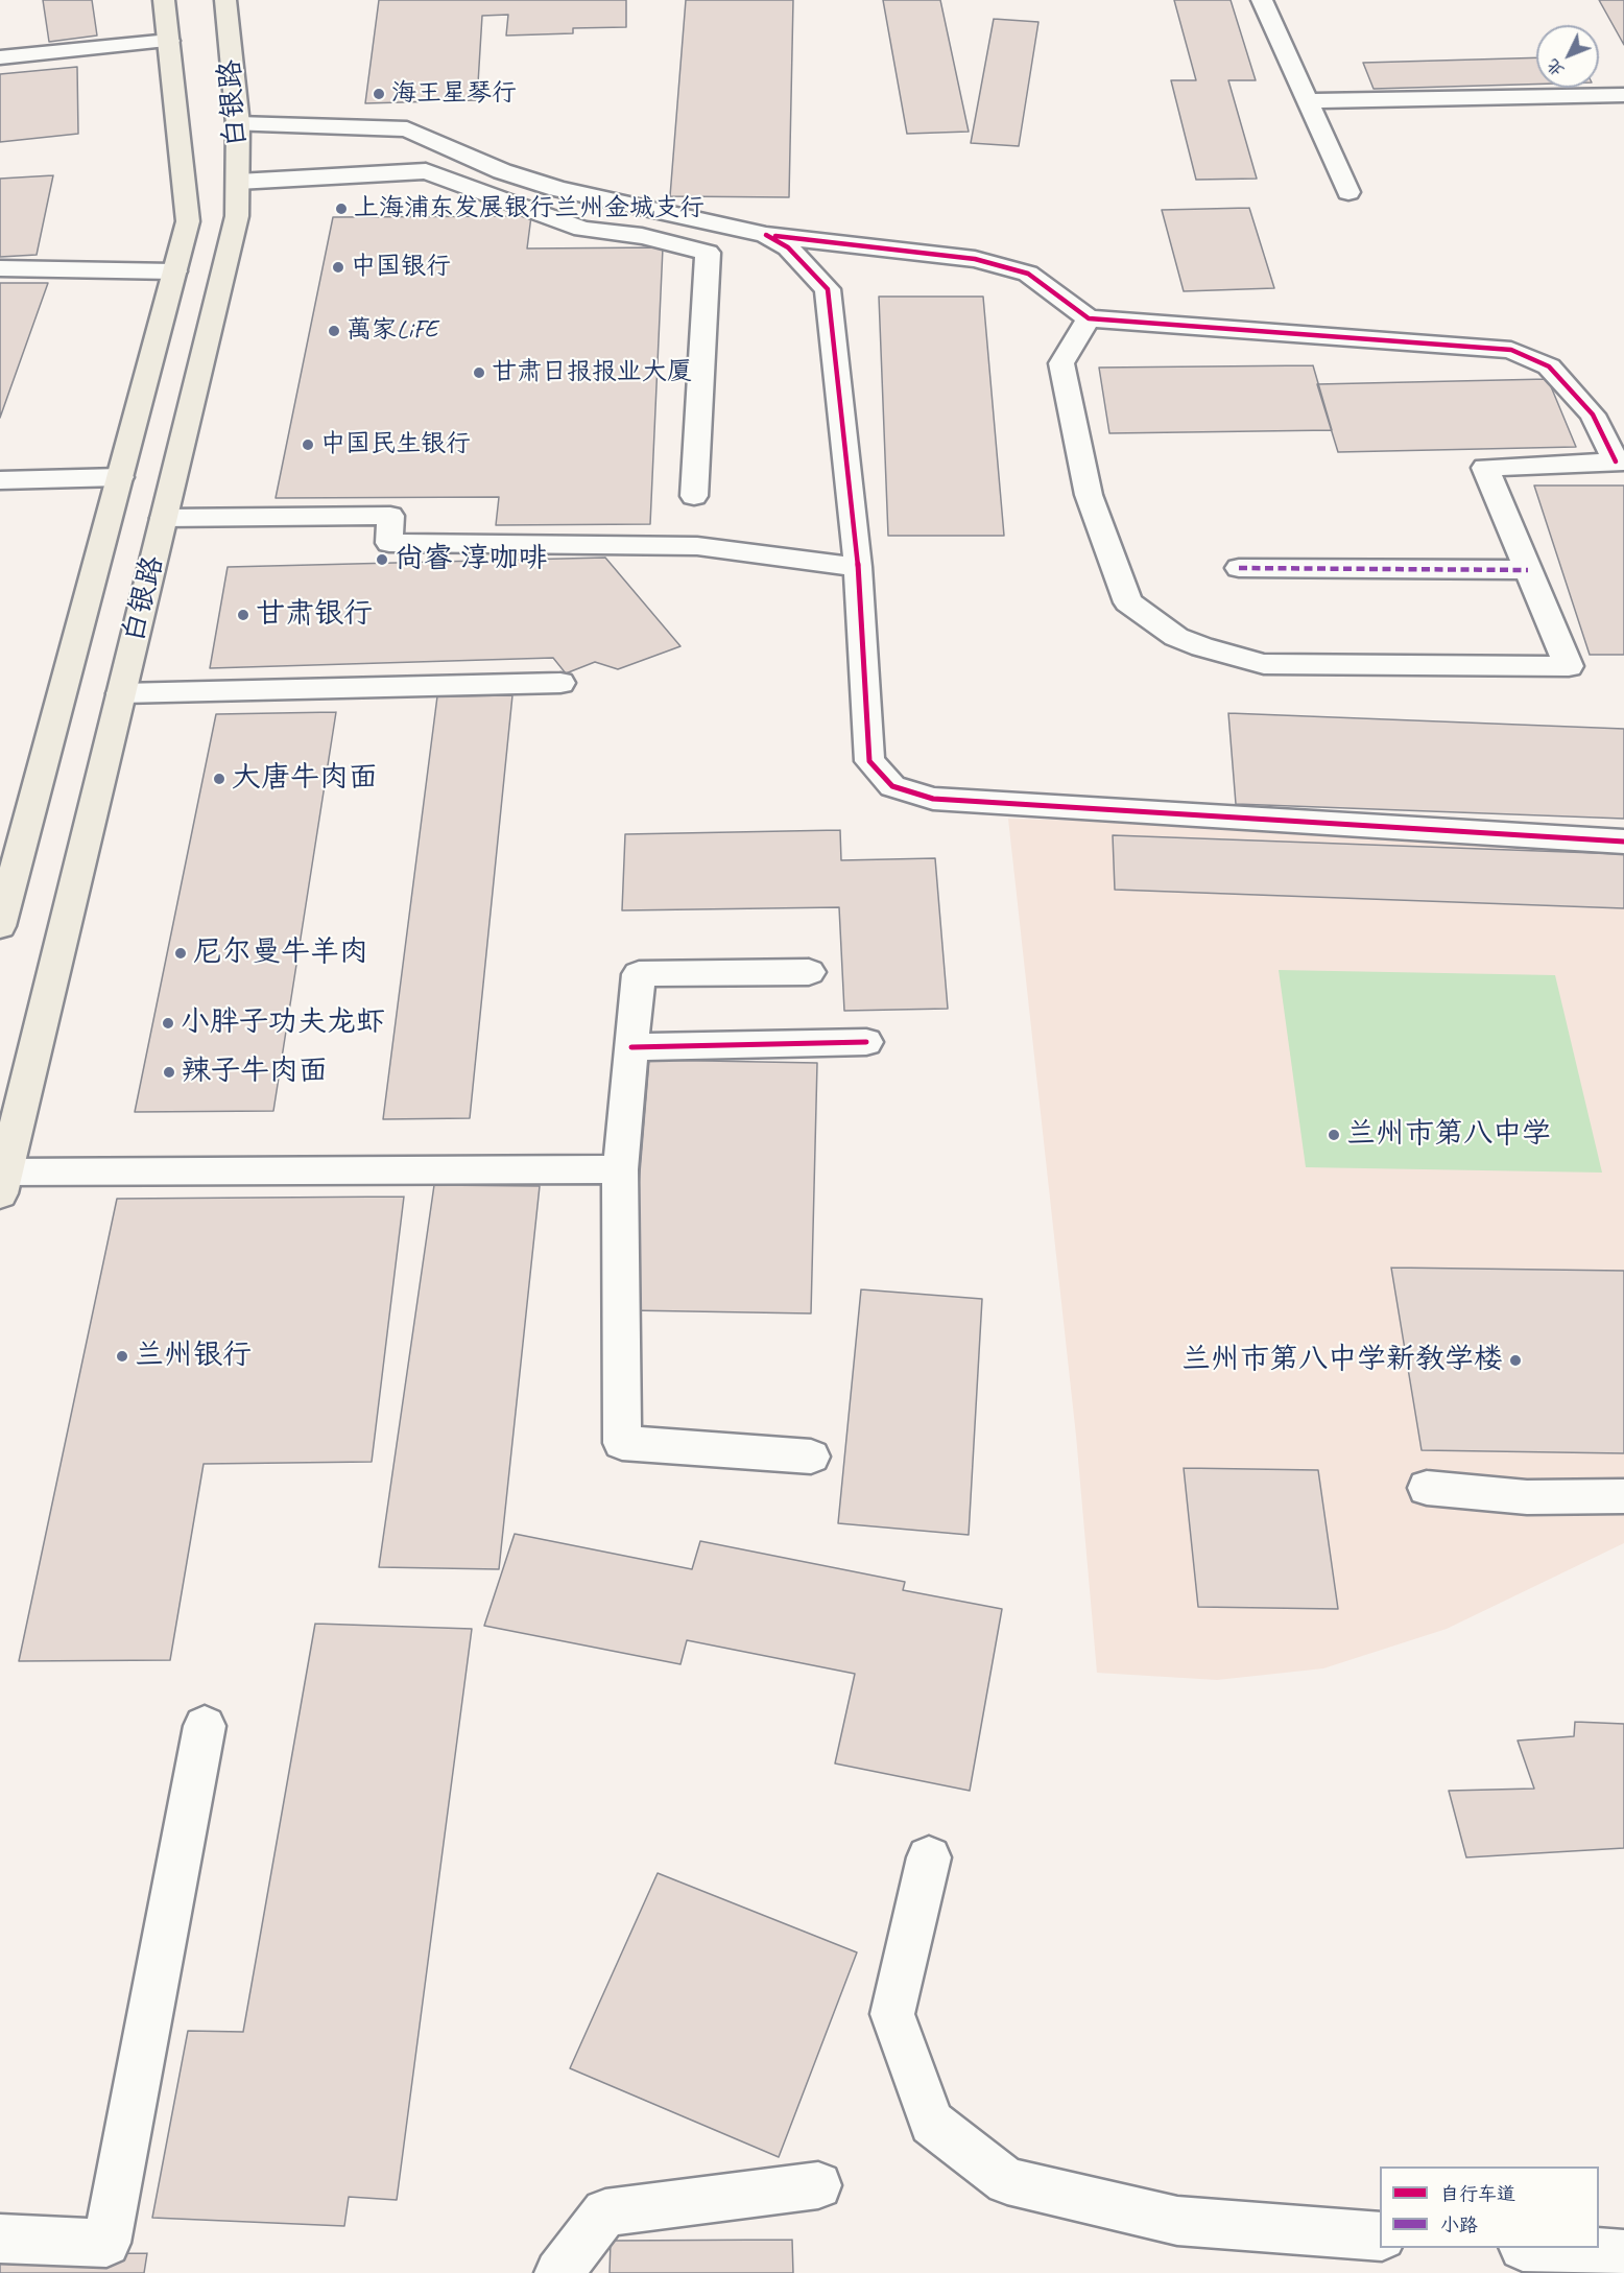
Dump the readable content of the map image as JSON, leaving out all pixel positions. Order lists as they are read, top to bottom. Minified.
{"streets":{"main road":["白银路"]},"places":["海王星琴行","上海浦东发展银行兰州金城支行","中国银行","萬家LiFE","甘肃日报报业大厦","中国民生银行","尚睿 淳咖啡","甘肃银行","大唐牛肉面","尼尔曼牛羊肉","小胖子功夫龙虾","辣子牛肉面","兰州市第八中学","兰州银行","兰州市第八中学新教学楼"],"legend":["自行车道","小路"],"north":"bottom left"}
